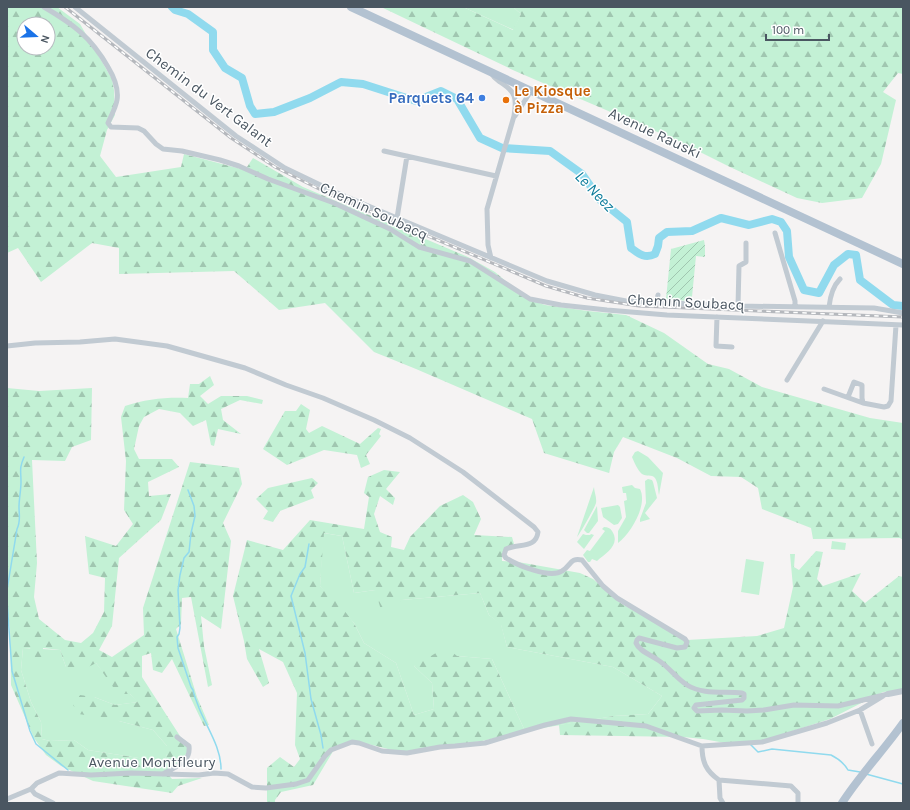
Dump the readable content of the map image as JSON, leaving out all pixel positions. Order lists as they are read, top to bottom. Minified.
{"streets":{"main road":["Avenue Rauski"],"street":["Chemin du Vert Galant","Chemin Soubacq","Avenue Montfleury"]},"water":["Le Neez"],"places":["Parquets 64","Le Kiosque à Pizza"],"scale_bar":"100 m","north":"right"}
